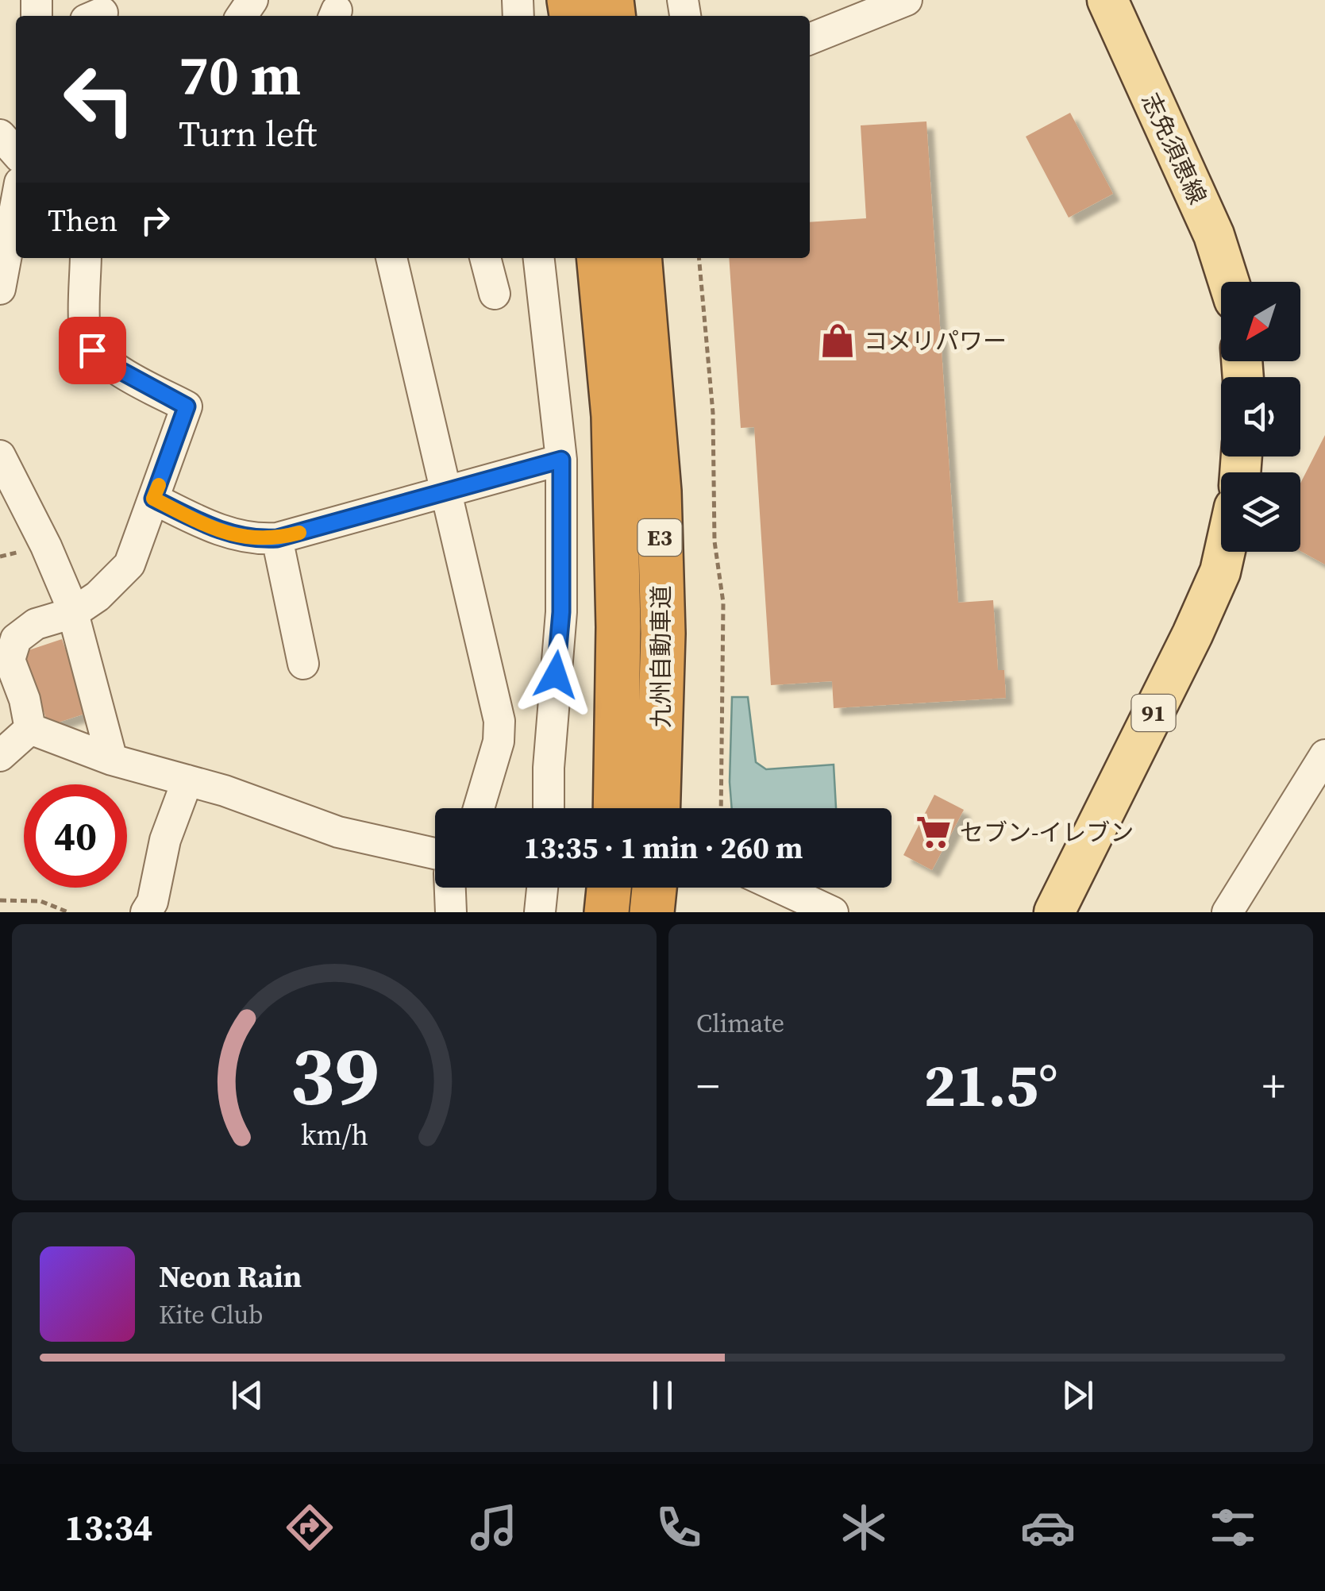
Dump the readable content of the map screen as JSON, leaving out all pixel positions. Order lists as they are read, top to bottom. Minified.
{"streets":{"highway":["E3","九州自動車道"],"main road":["志免須恵線","91"]},"places":{"shop":["コメリパワー"],"supermarket":["セブン-イレブン"]},"north":"bottom left","page":{"turn":["70 m","Turn left"],"then":"Then","limit":"40","trip":"13:35 · 1 min · 260 m","tile":"Climate","heat":["−","21.5°","+"],"song":["Neon Rain","Kite Club"],"tabs":"13:34","gauge":["39","km/h"]}}
